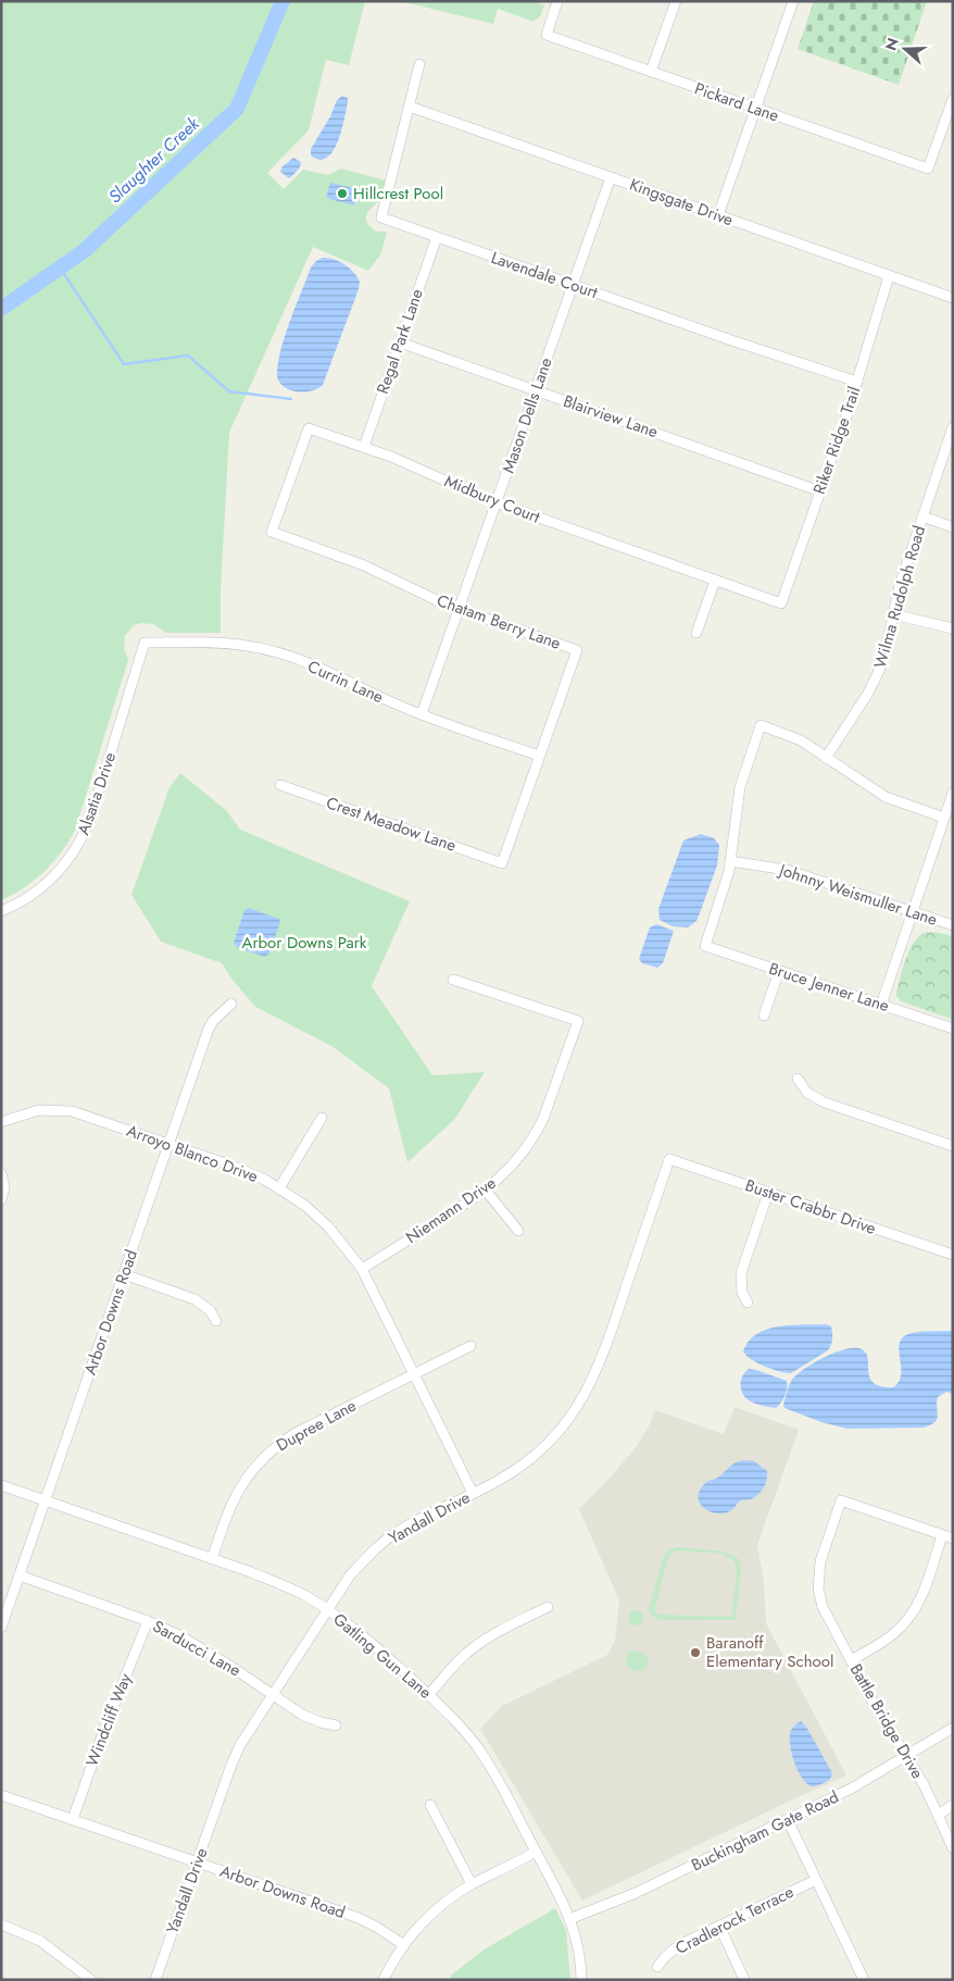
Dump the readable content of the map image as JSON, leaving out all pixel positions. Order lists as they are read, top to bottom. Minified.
{"streets":{"street":["Pickard Lane","Kingsgate Drive","Lavendale Court","Regal Park Lane","Mason Dells Lane","Blairview Lane","Riker Ridge Trail","Midbury Court","Wilma Rudolph Road","Chatam Berry Lane","Currin Lane","Alsatia Drive","Crest Meadow Lane","Johnny Weismuller Lane","Bruce Jenner Lane","Arroyo Blanco Drive","Buster Crabbr Drive","Niemann Drive","Arbor Downs Road","Dupree Lane","Yandall Drive","Sarducci Lane","Gatling Gun Lane","Windcliff Way","Battle Bridge Drive","Buckingham Gate Road","Cradlerock Terrace"]},"crossings":[["Kingsgate Drive","Lavendale Court"],["Kingsgate Drive","Mason Dells Lane"],["Kingsgate Drive","Riker Ridge Trail"],["Lavendale Court","Regal Park Lane"],["Lavendale Court","Mason Dells Lane"],["Lavendale Court","Riker Ridge Trail"],["Regal Park Lane","Blairview Lane"],["Regal Park Lane","Midbury Court"],["Mason Dells Lane","Blairview Lane"],["Mason Dells Lane","Midbury Court"],["Mason Dells Lane","Chatam Berry Lane"],["Mason Dells Lane","Currin Lane"],["Blairview Lane","Riker Ridge Trail"],["Riker Ridge Trail","Midbury Court"],["Midbury Court","Chatam Berry Lane"],["Chatam Berry Lane","Currin Lane"],["Chatam Berry Lane","Crest Meadow Lane"],["Currin Lane","Alsatia Drive"],["Johnny Weismuller Lane","Bruce Jenner Lane"],["Arroyo Blanco Drive","Niemann Drive"],["Arroyo Blanco Drive","Arbor Downs Road"],["Arroyo Blanco Drive","Dupree Lane"],["Arroyo Blanco Drive","Yandall Drive"],["Buster Crabbr Drive","Yandall Drive"],["Arbor Downs Road","Yandall Drive"],["Arbor Downs Road","Sarducci Lane"],["Arbor Downs Road","Gatling Gun Lane"],["Arbor Downs Road","Windcliff Way"],["Dupree Lane","Gatling Gun Lane"],["Yandall Drive","Sarducci Lane"],["Yandall Drive","Gatling Gun Lane"],["Sarducci Lane","Windcliff Way"],["Gatling Gun Lane","Buckingham Gate Road"],["Battle Bridge Drive","Buckingham Gate Road"]],"water":["Slaughter Creek"],"parks":["Arbor Downs Park"],"places":["Hillcrest Pool","Baranoff Elementary School"],"north":"left"}
